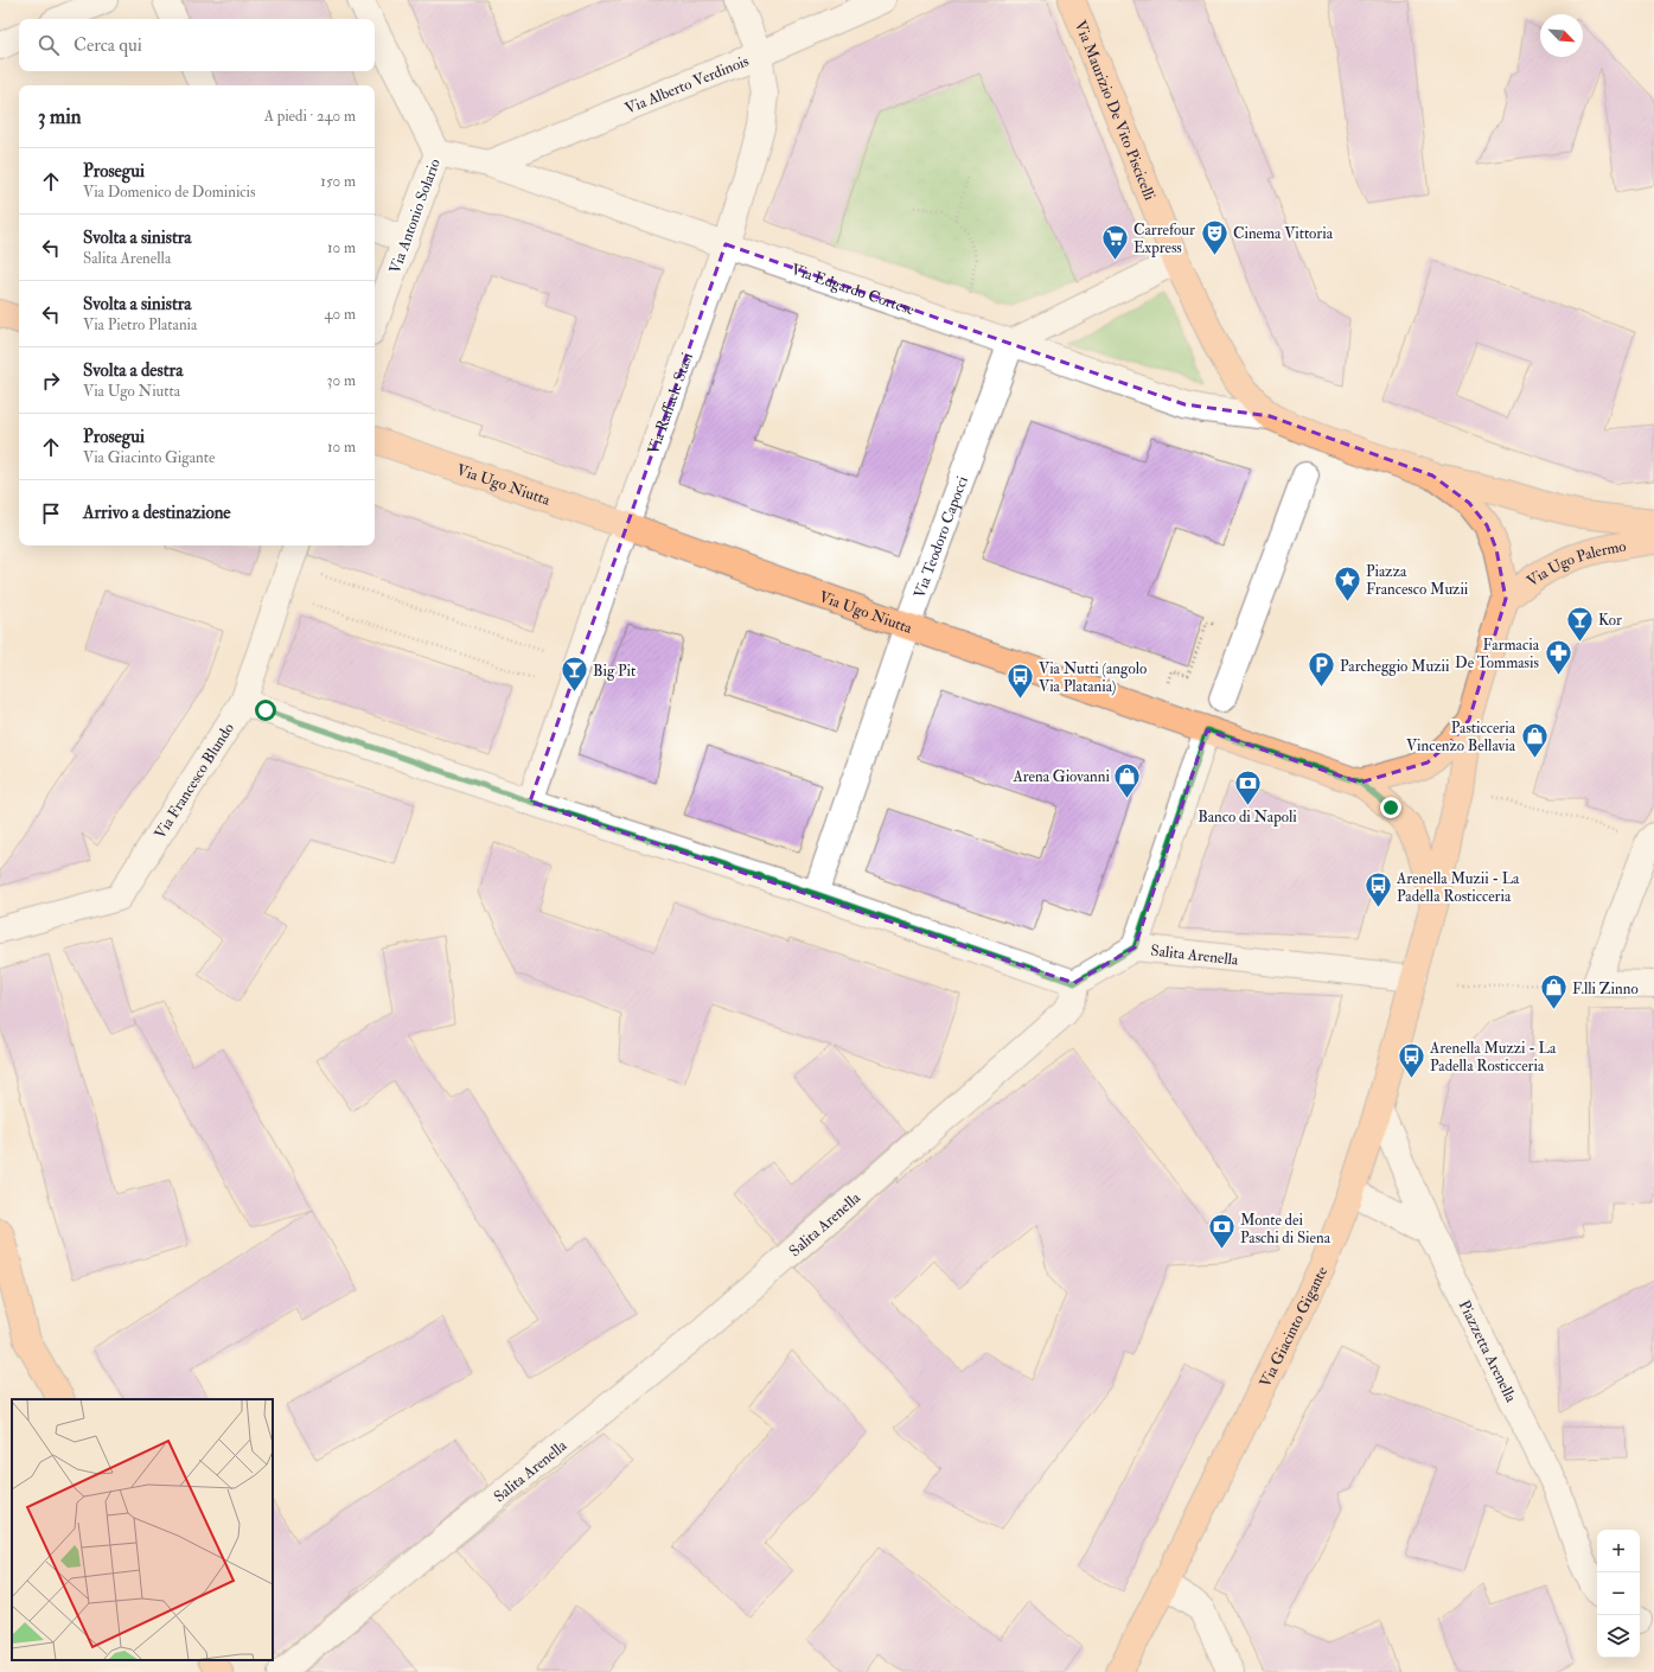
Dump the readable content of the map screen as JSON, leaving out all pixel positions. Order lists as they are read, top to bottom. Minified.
{"streets":{"main road":["Via Maurizio De Vito Piscicelli","Via Ugo Niutta","Via Ugo Palermo","Via Giacinto Gigante"],"street":["Via Alberto Verdinois","Via Antonio Solario","Via Edgardo Cortese","Via Raffaele Stasi","Via Teodoro Capocci","Via Francesco Blundo","Salita Arenella","Piazzetta Arenella"]},"crossings":[["Via Alberto Verdinois","Via Edgardo Cortese"],["Via Alberto Verdinois","Via Raffaele Stasi"],["Via Maurizio De Vito Piscicelli","Via Edgardo Cortese"],["Via Antonio Solario","Via Edgardo Cortese"],["Via Edgardo Cortese","Via Raffaele Stasi"],["Via Edgardo Cortese","Via Teodoro Capocci"],["Via Raffaele Stasi","Via Ugo Niutta"],["Via Ugo Niutta","Via Teodoro Capocci"],["Salita Arenella","Via Giacinto Gigante"],["Via Giacinto Gigante","Piazzetta Arenella"]],"places":{"theatre":["Cinema Vittoria"],"supermarket":["Carrefour Express"],"place":["Piazza Francesco Muzii"],"bar":["Kor","Big Pit"],"pharmacy":["Farmacia De Tommasis"],"parking":["Parcheggio Muzii"],"bus stop":["Via Nutti (angolo Via Platania)","Arenella Muzii - La Padella Rosticceria","Arenella Muzzi - La Padella Rosticceria"],"shop":["Pasticceria Vincenzo Bellavia","Arena Giovanni","F.lli Zinno"],"bank":["Banco di Napoli","Monte dei Paschi di Siena"]},"north":"bottom right","page":{"search":"Cerca qui","heading":["3 min","A piedi · 240 m"],"list":[["Prosegui","Via Domenico de Dominicis","150 m"],["Svolta a sinistra","Salita Arenella","10 m"],["Svolta a sinistra","Via Pietro Platania","40 m"],["Svolta a destra","Via Ugo Niutta","30 m"],["Prosegui","Via Giacinto Gigante","10 m"],"Arrivo a destinazione"],"map_buttons":["+","−"]}}
